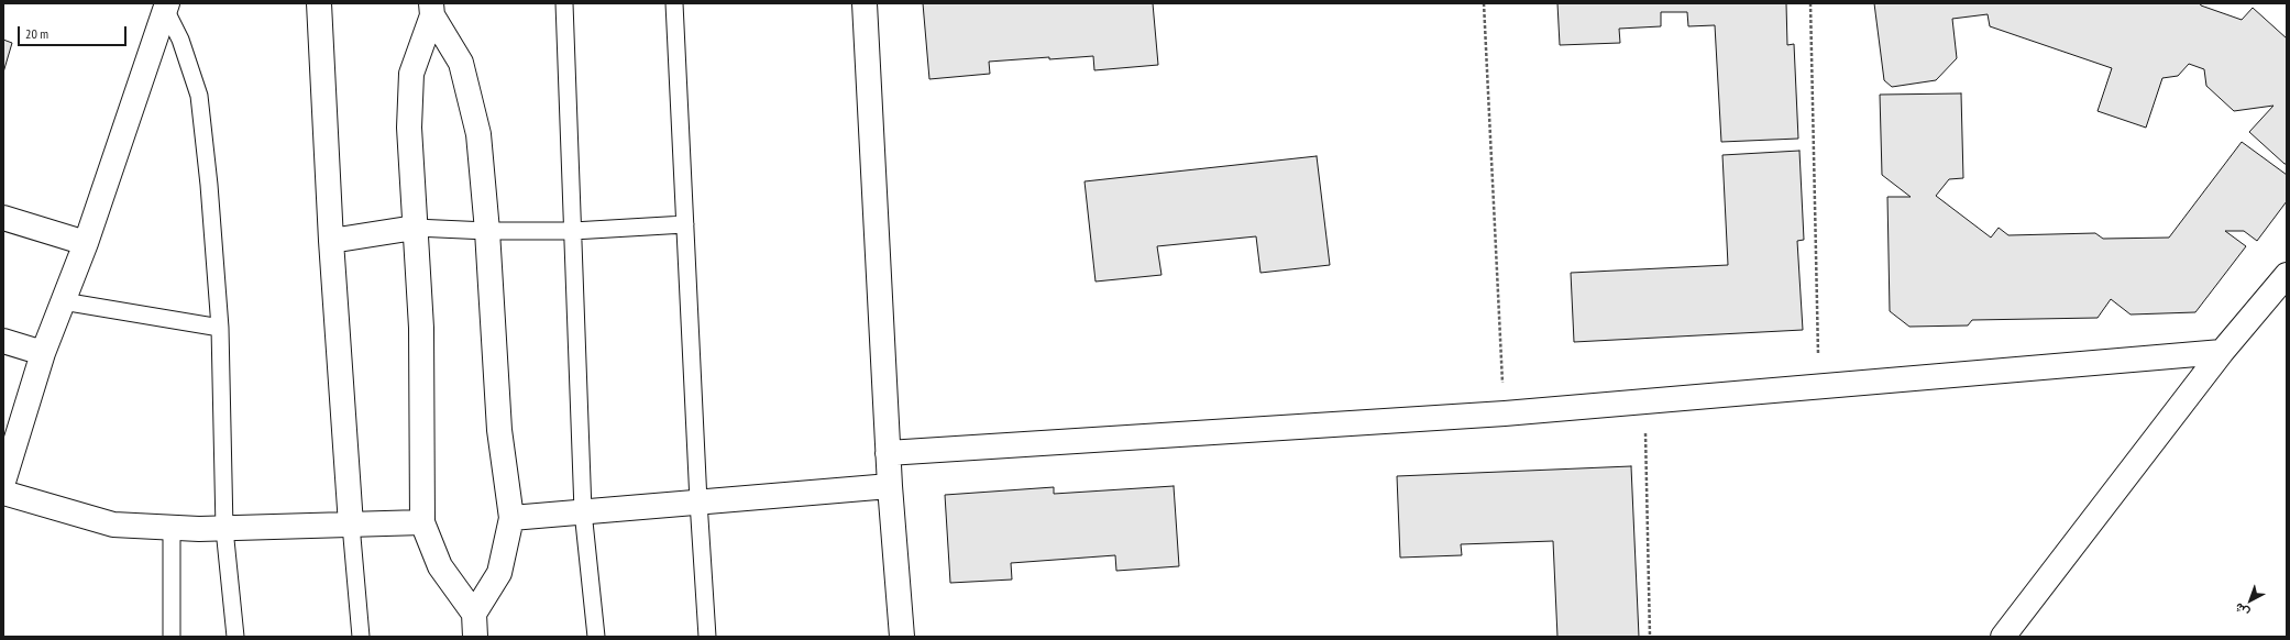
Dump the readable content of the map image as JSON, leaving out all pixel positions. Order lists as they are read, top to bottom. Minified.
{"scale_bar":"20 m","north":"bottom left"}
